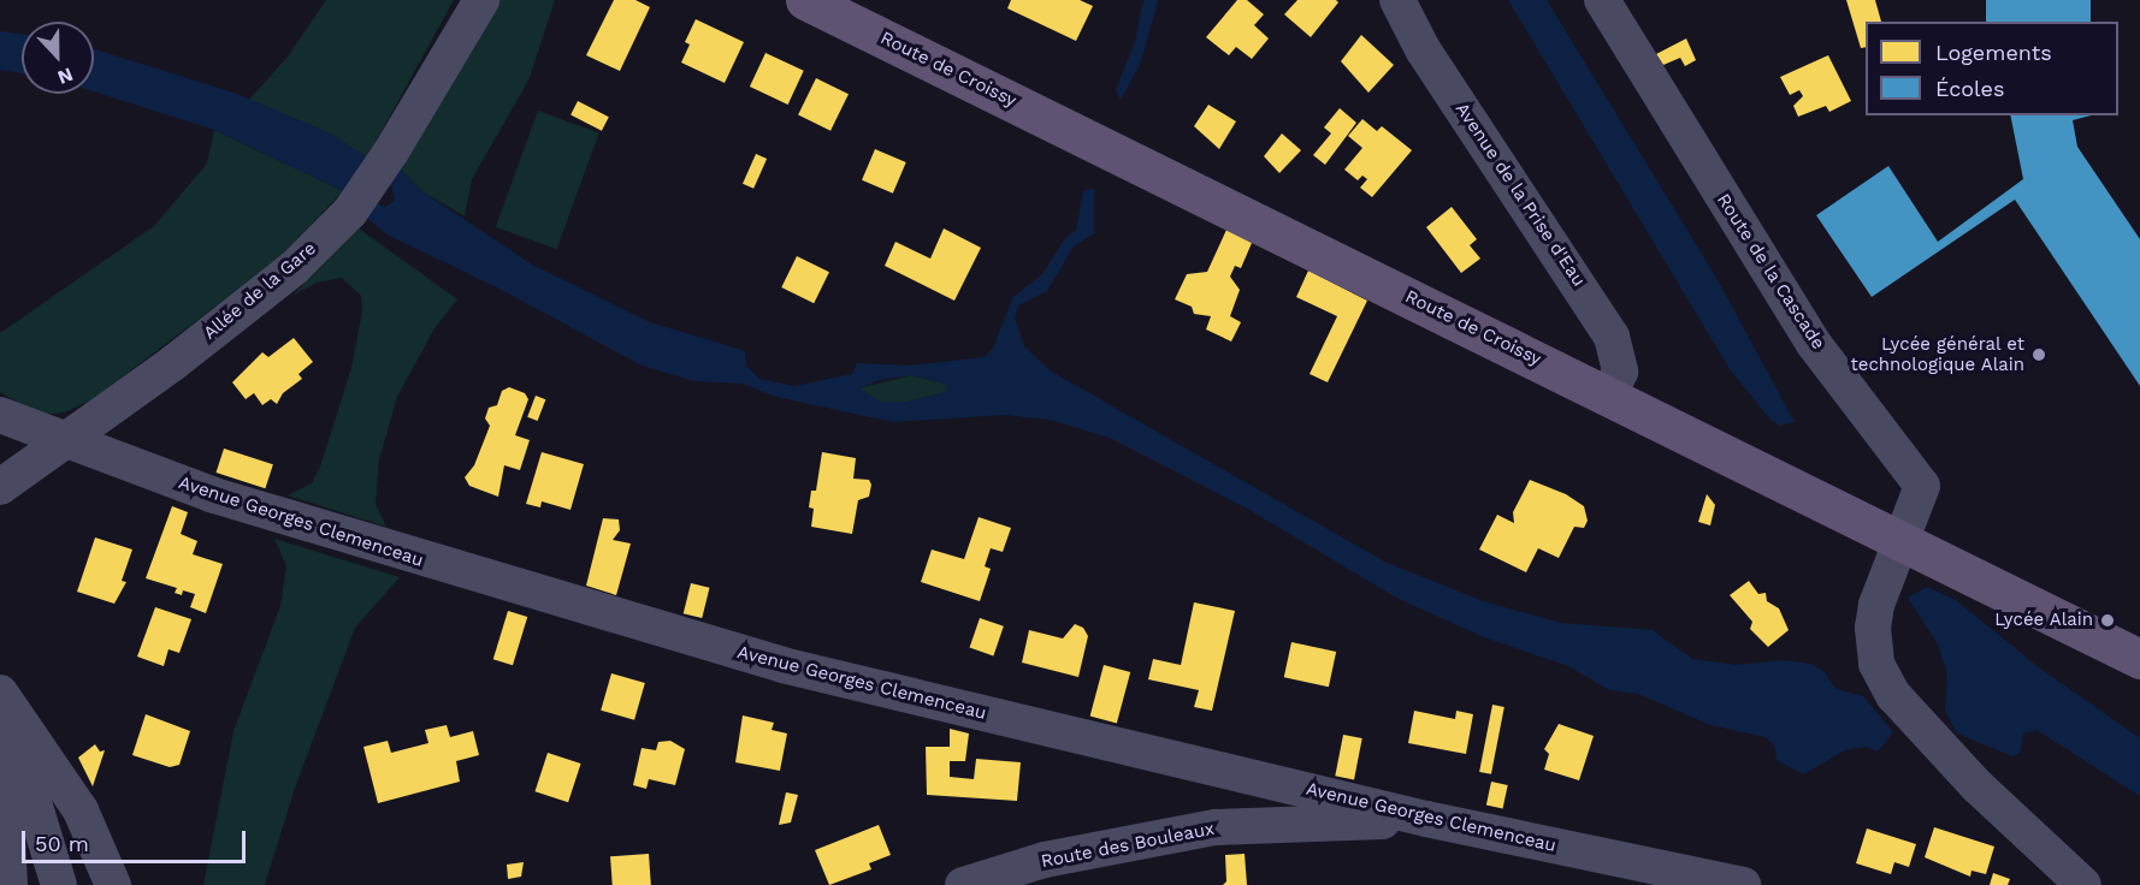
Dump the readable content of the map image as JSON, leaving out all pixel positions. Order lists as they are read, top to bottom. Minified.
{"streets":{"main road":["Route de Croissy"],"street":["Avenue de la Prise d'Eau","Route de la Cascade","Allée de la Gare","Avenue Georges Clemenceau","Route des Bouleaux"]},"crossings":[["Route de Croissy","Avenue de la Prise d'Eau"],["Route de Croissy","Route de la Cascade"],["Allée de la Gare","Avenue Georges Clemenceau"],["Avenue Georges Clemenceau","Route des Bouleaux"]],"places":["Lycée général et technologique Alain","Lycée Alain"],"legend":["Logements","Écoles"],"scale_bar":"50 m","north":"bottom"}
